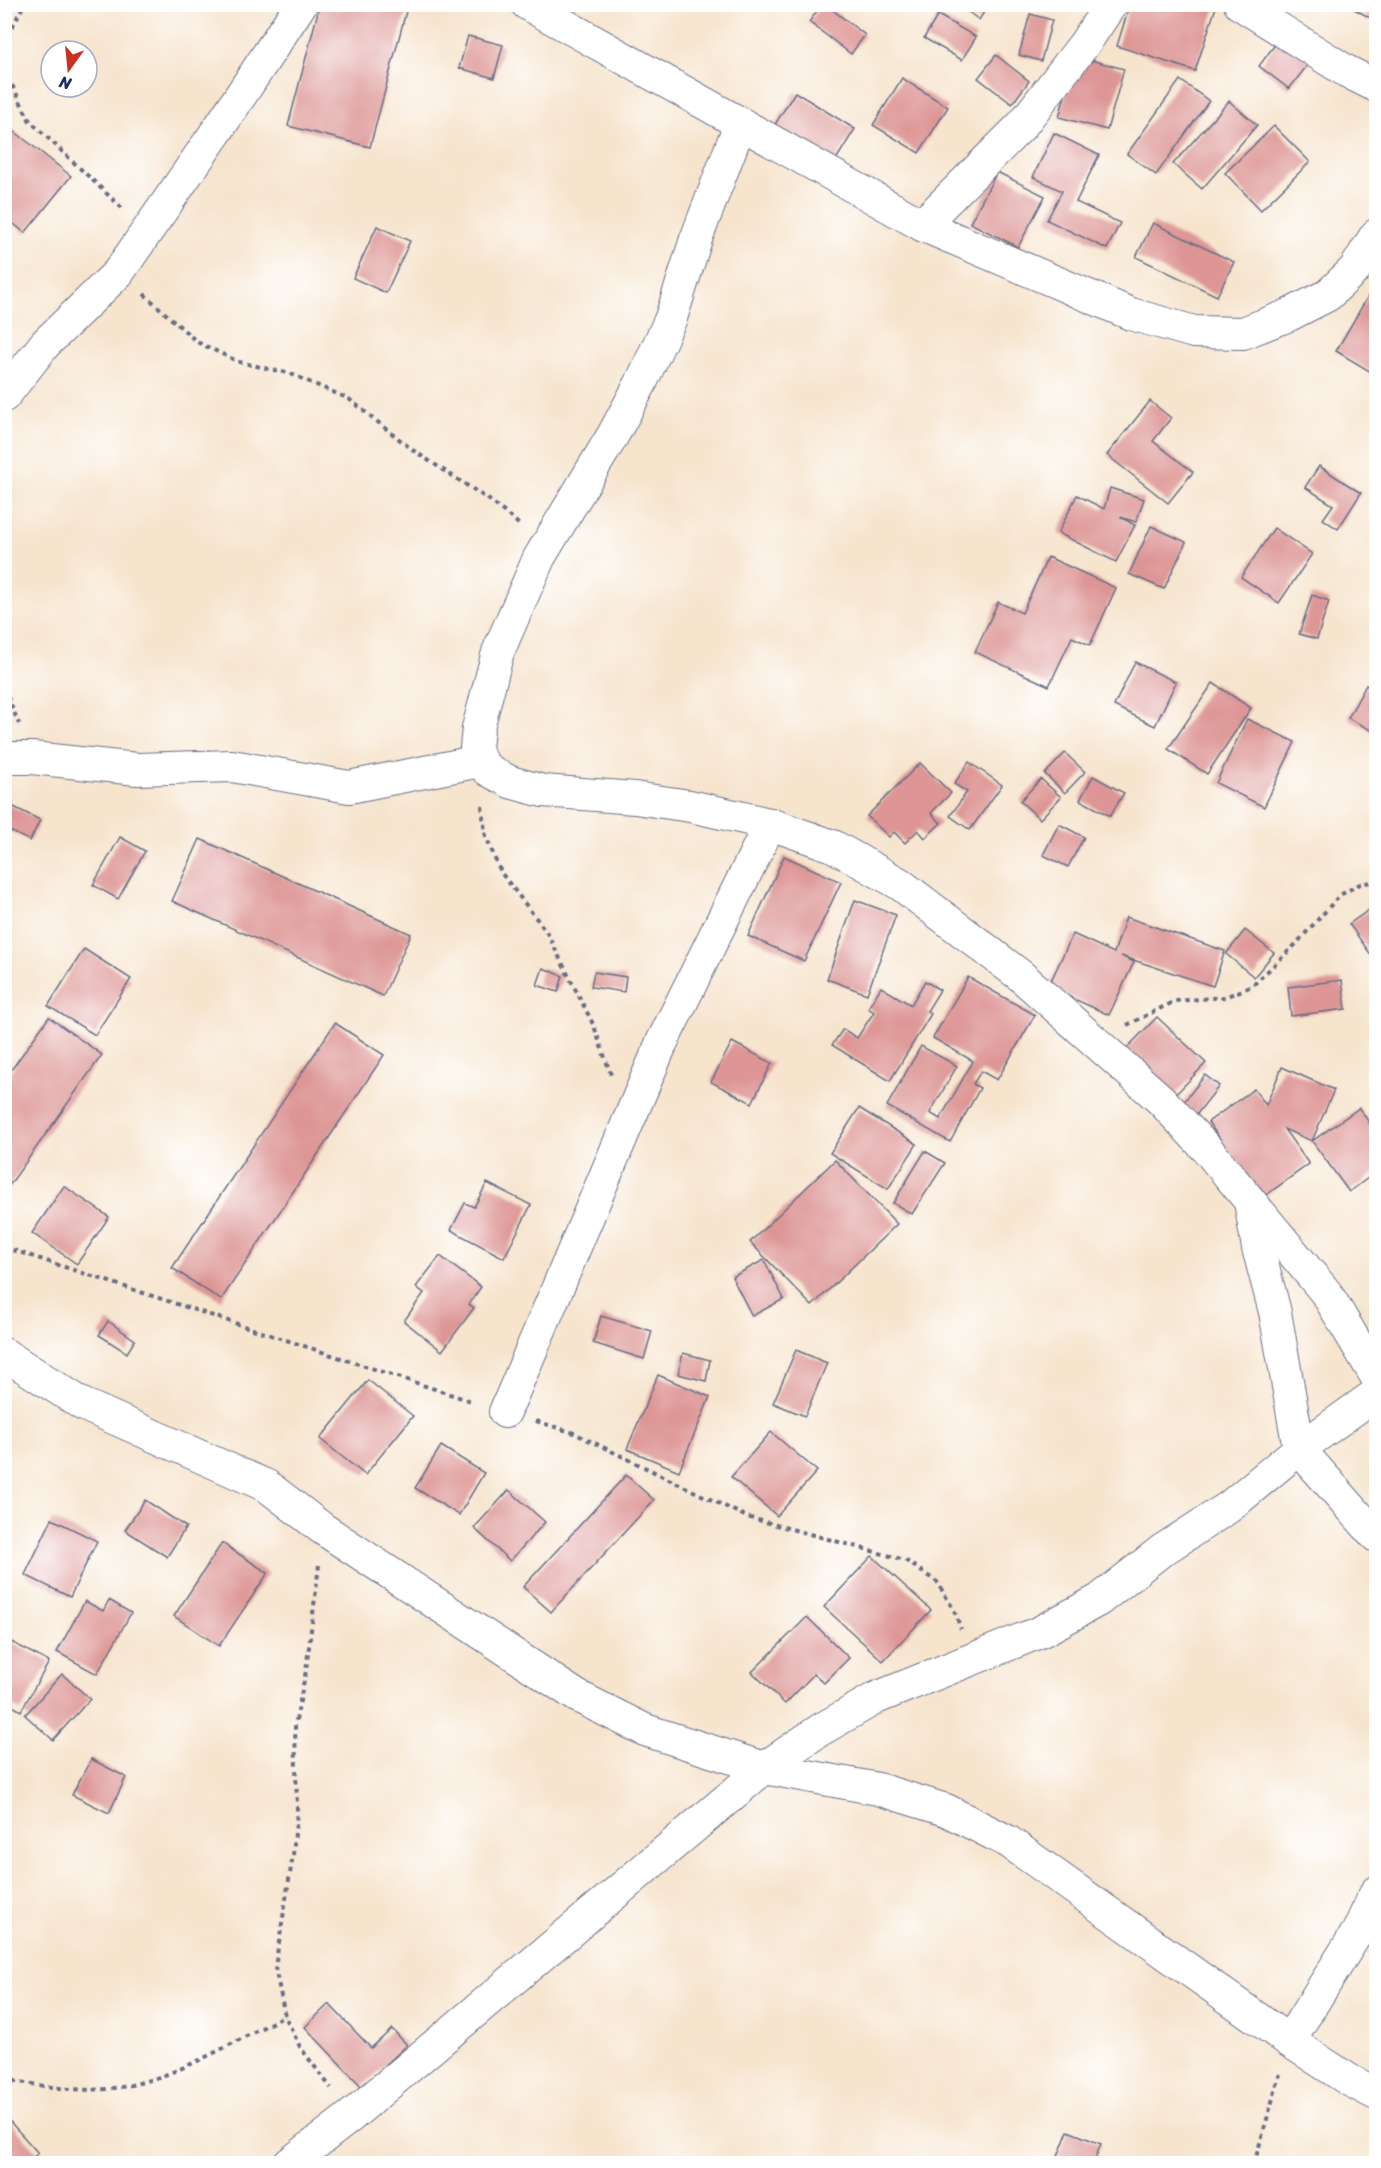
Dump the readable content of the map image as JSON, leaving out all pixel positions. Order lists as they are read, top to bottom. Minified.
{"north":"bottom"}
